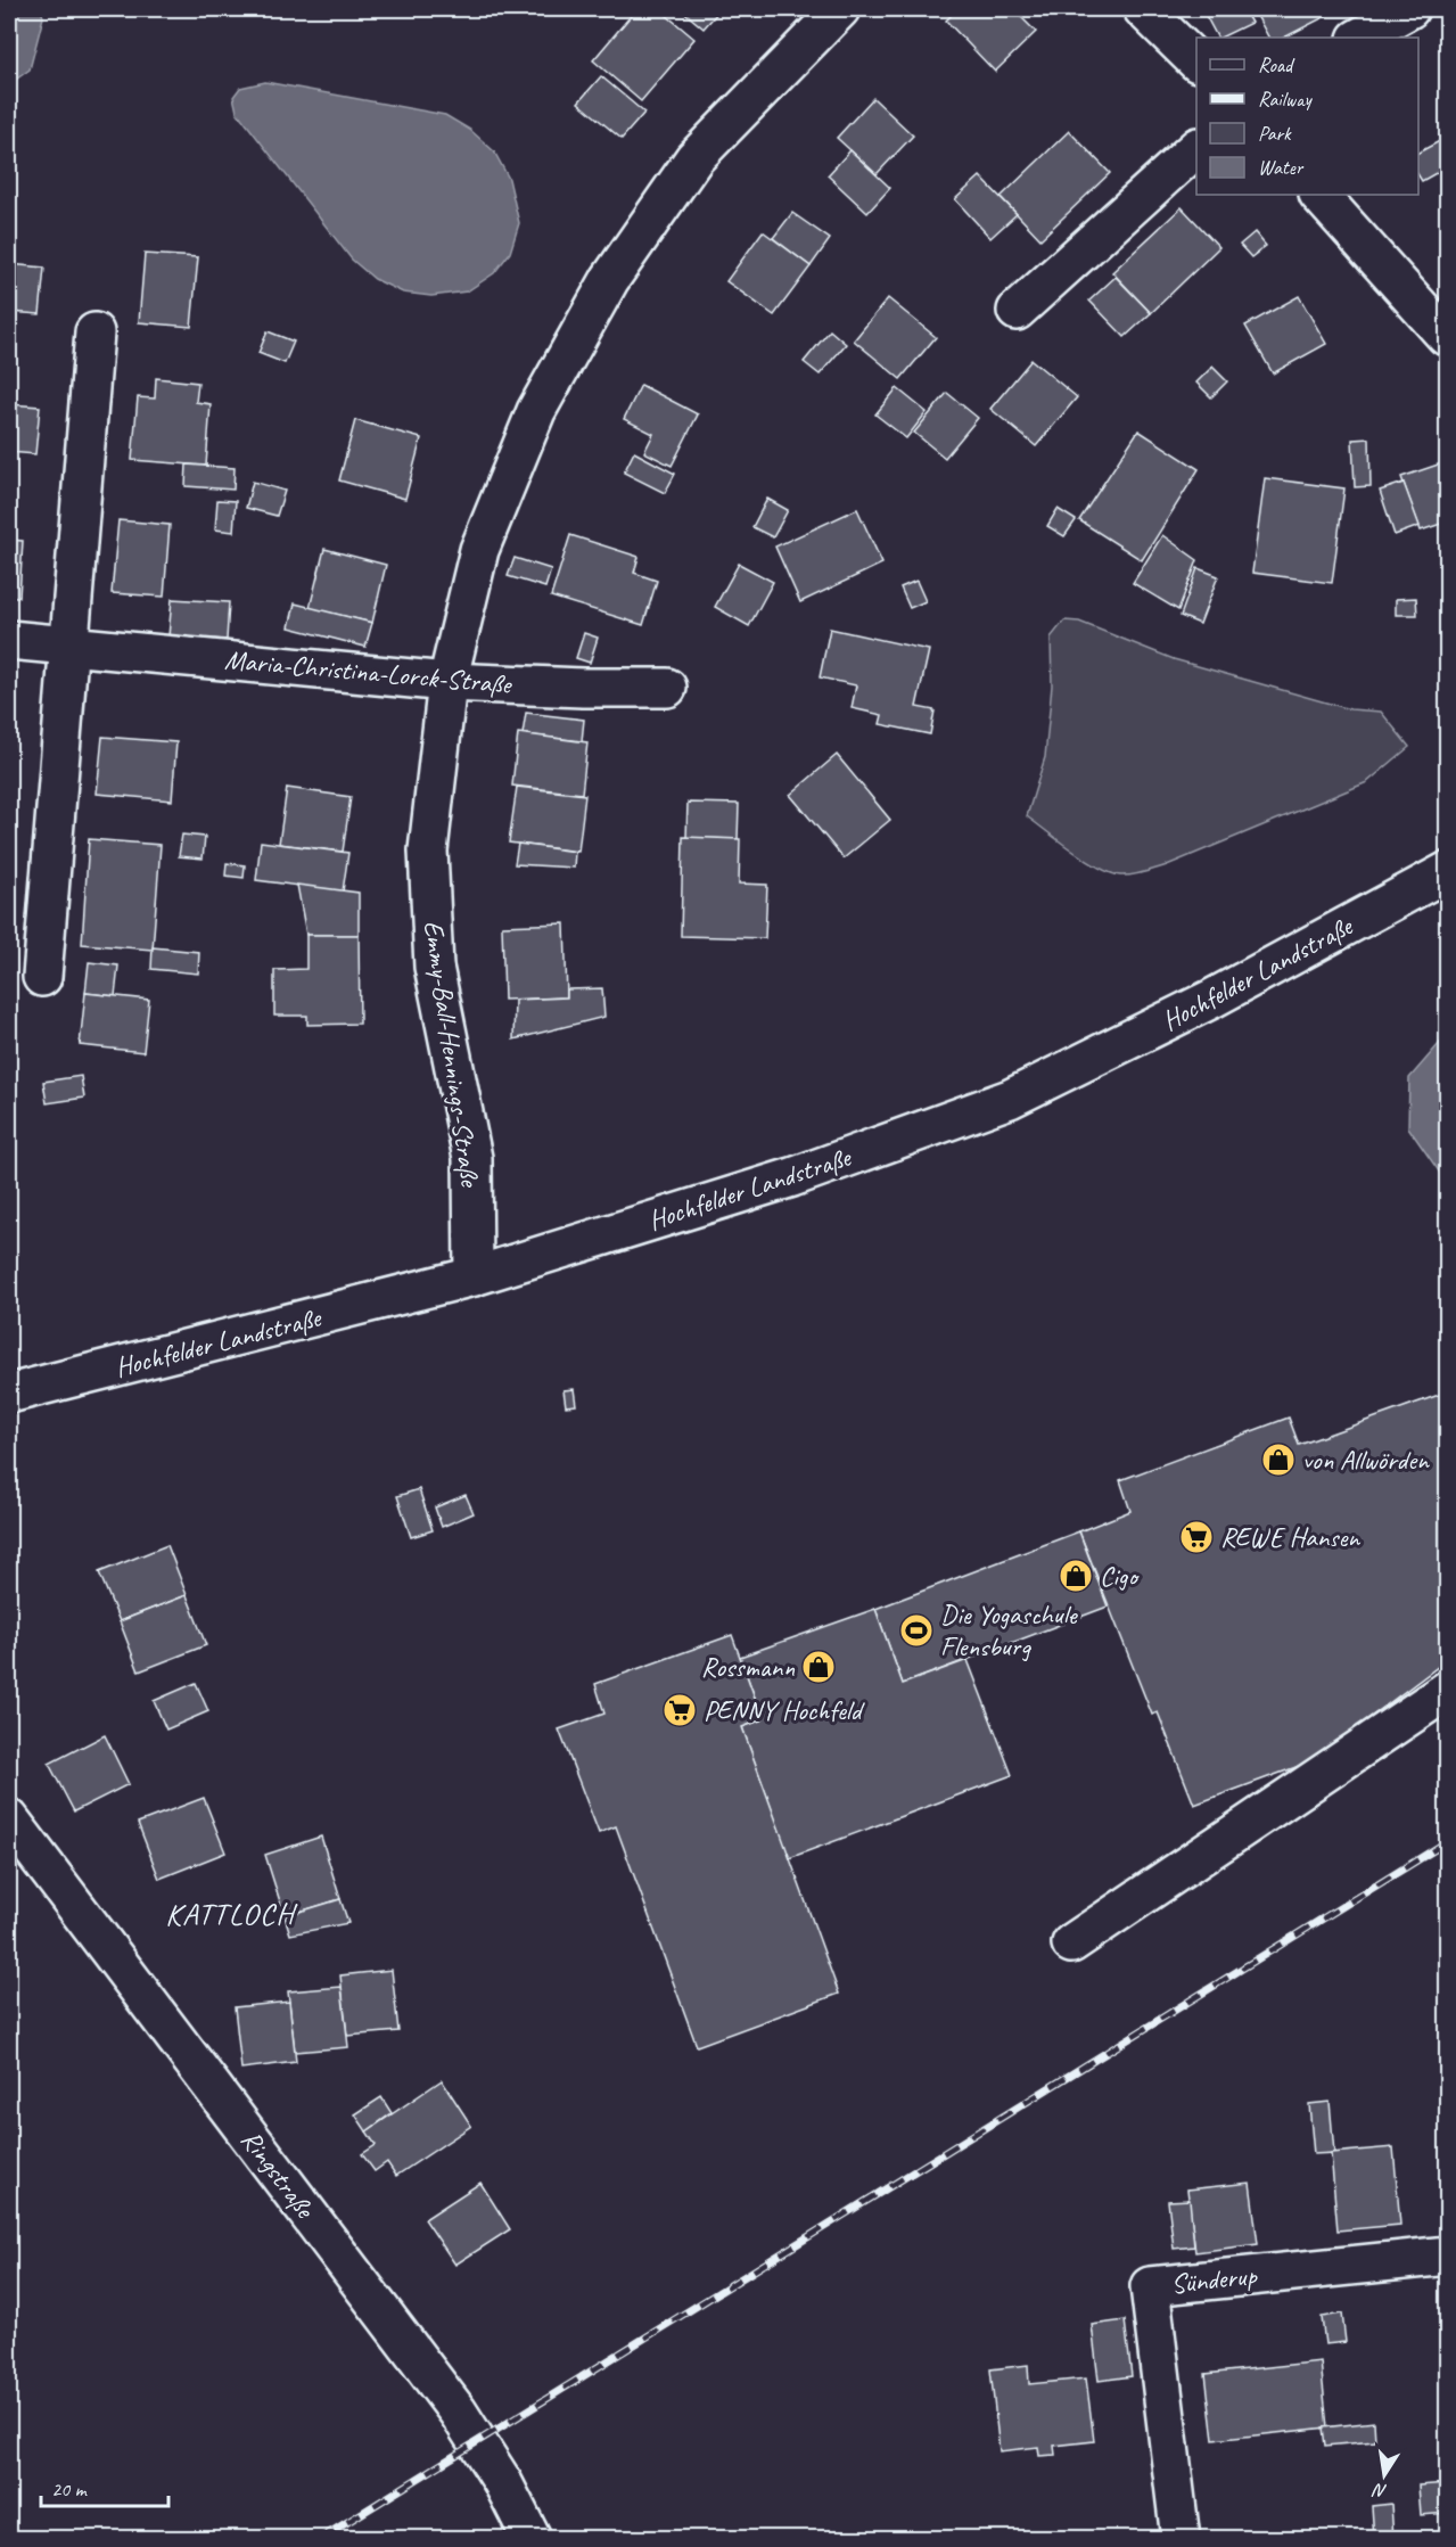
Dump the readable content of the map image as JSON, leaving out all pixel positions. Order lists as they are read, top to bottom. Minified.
{"streets":{"street":["Maria-Christina-Lorck-Straße","Hochfelder Landstraße","Emmy-Ball-Hennings-Straße","Ringstraße","Sünderup"]},"crossings":[["Maria-Christina-Lorck-Straße","Emmy-Ball-Hennings-Straße"],["Hochfelder Landstraße","Emmy-Ball-Hennings-Straße"]],"districts":["KATTLOCH"],"places":{"shop":["von Allwörden","Cigo","Rossmann"],"supermarket":["REWE Hansen","PENNY Hochfeld"],"sports":["Die Yogaschule Flensburg"]},"legend":["Road","Railway","Park","Water"],"scale_bar":"20 m","north":"bottom"}
